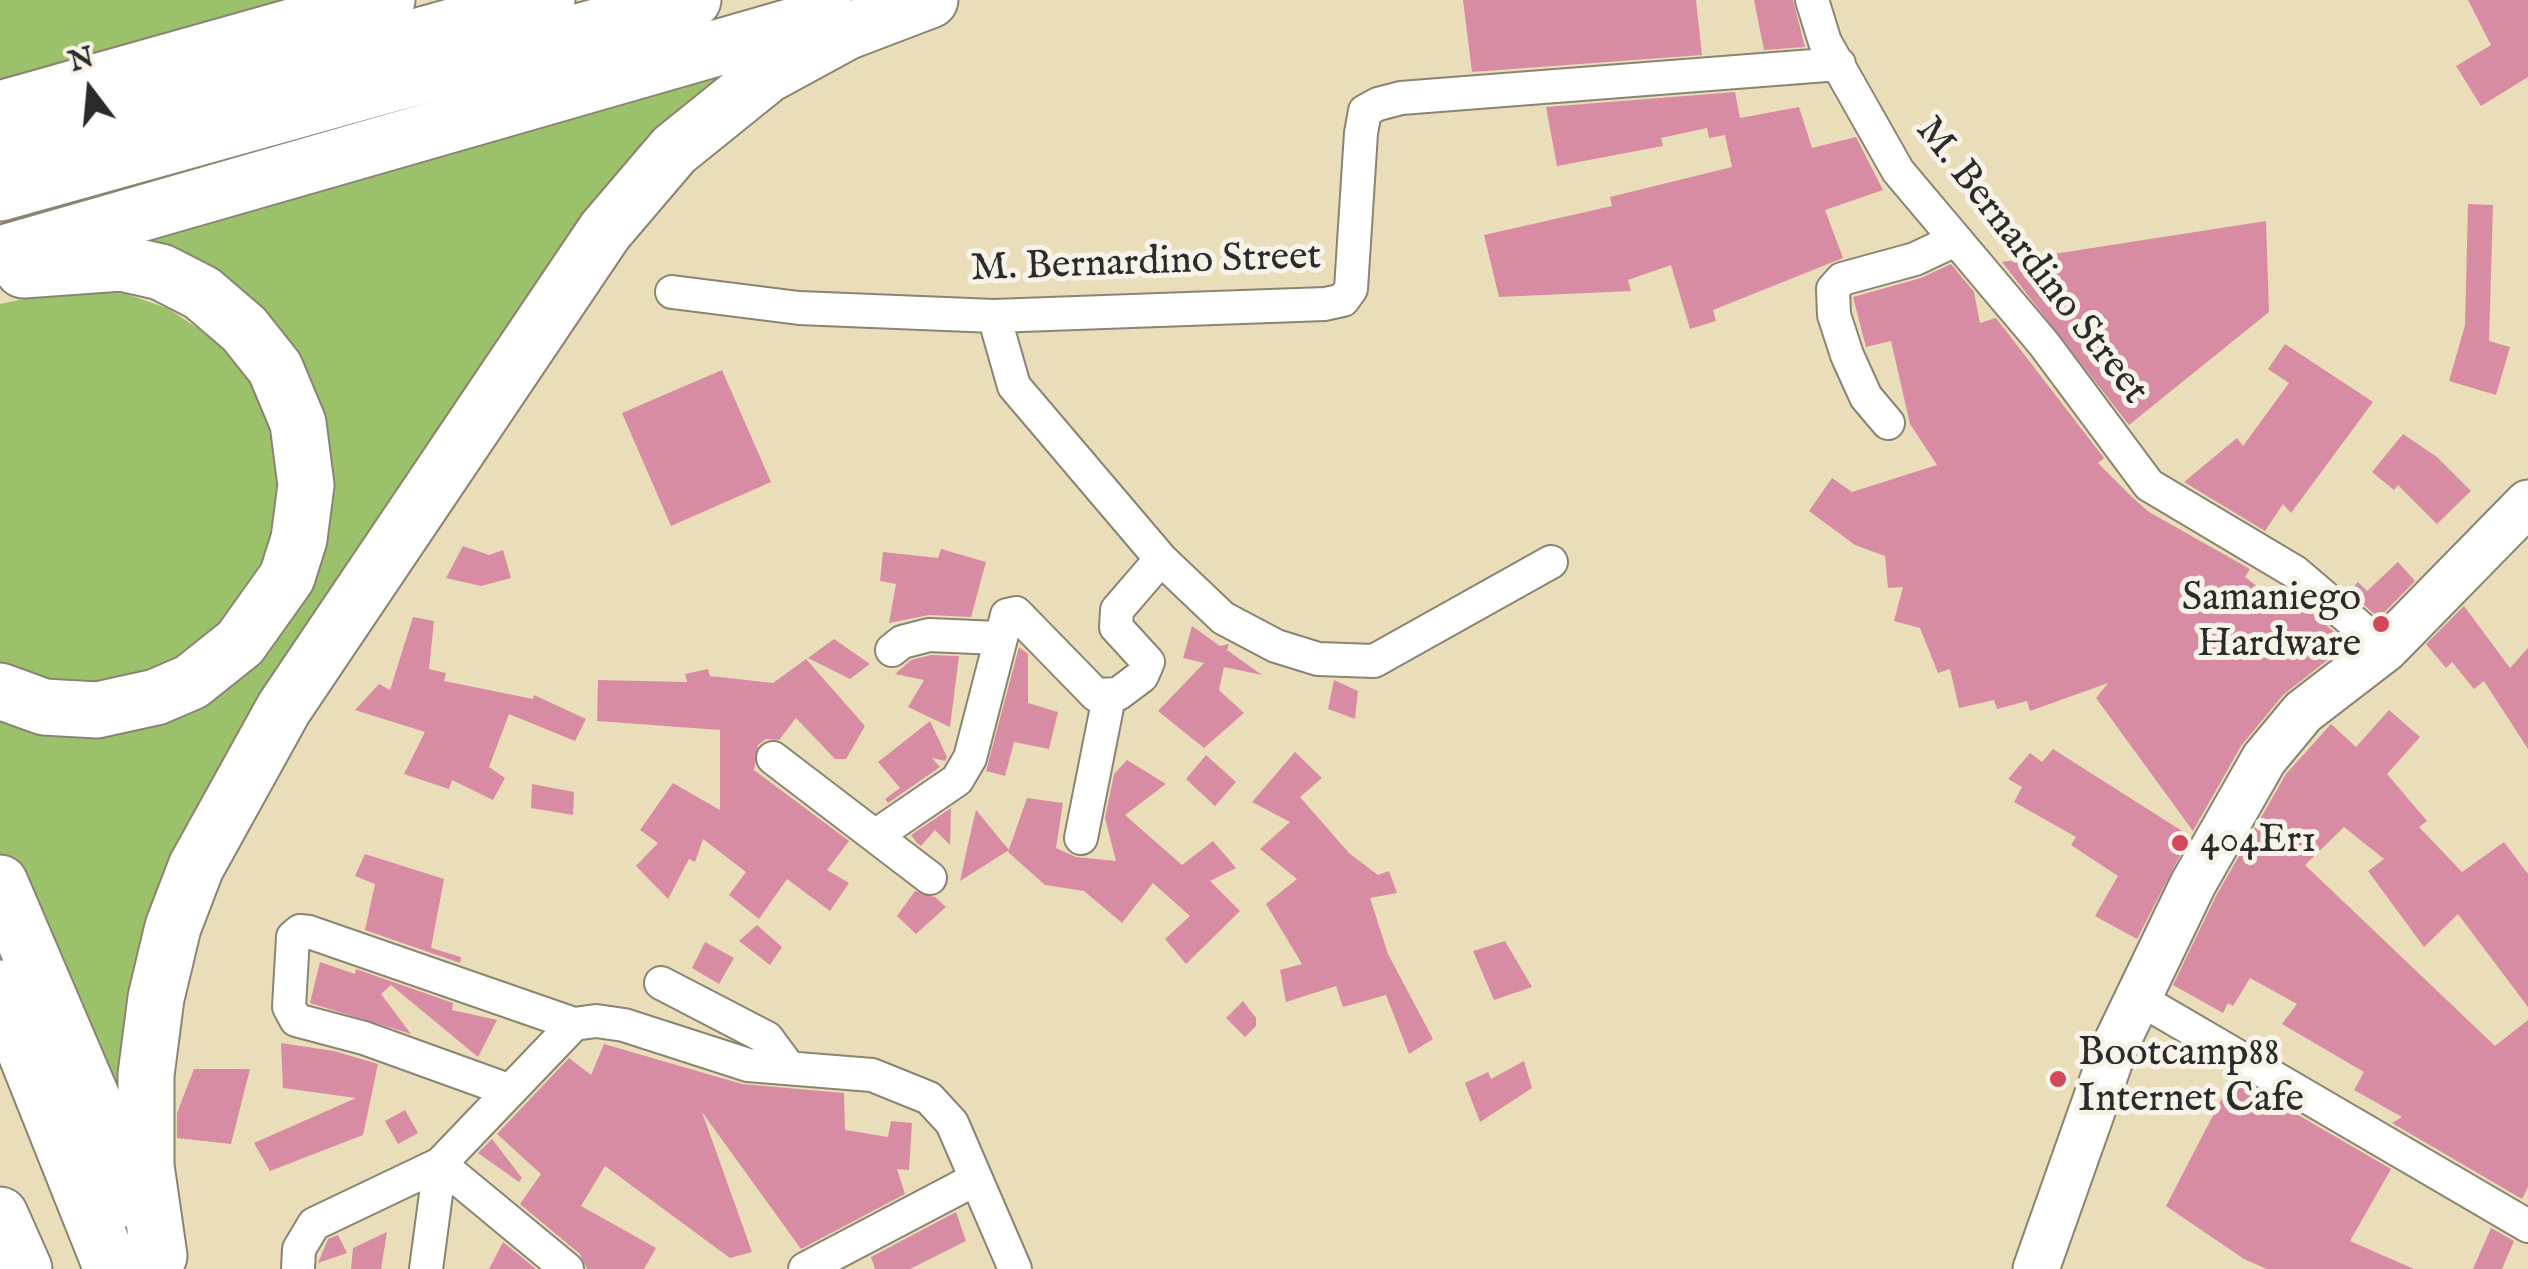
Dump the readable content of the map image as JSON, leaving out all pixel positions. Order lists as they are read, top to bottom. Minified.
{"streets":{"street":["M. Bernardino Street"]},"places":["Samaniego Hardware","404Er1","Bootcamp88 Internet Cafe"],"north":"top"}
